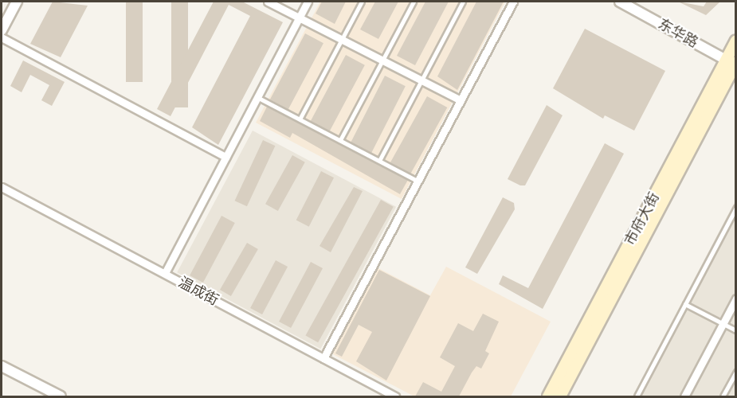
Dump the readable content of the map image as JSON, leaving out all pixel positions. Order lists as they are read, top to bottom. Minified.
{"streets":{"main road":["市府大街"],"street":["东华路","温成街"]},"crossings":[["东华路","市府大街"]]}
